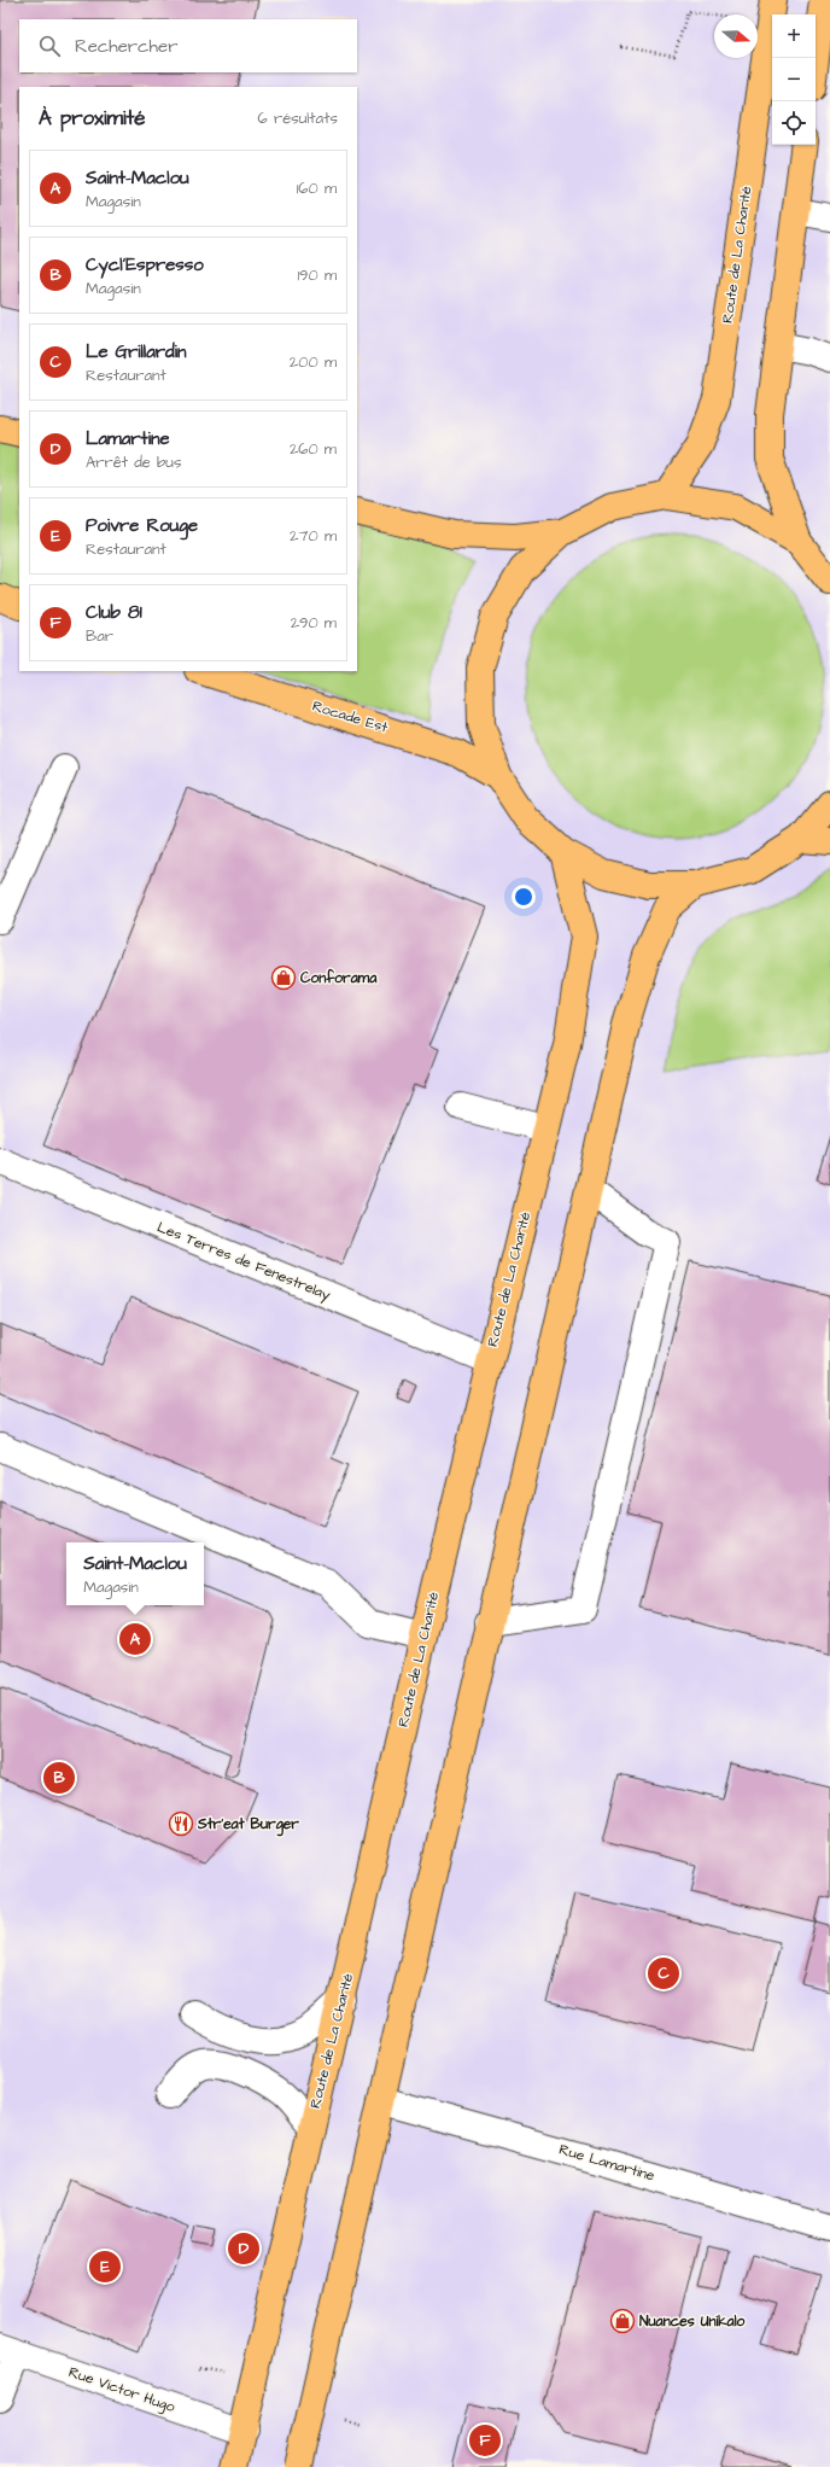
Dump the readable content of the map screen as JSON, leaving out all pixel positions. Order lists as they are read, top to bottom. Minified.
{"streets":{"main road":["Route de La Charité","Rocade Est"],"street":["Les Terres de Fenestrelay","Rue Lamartine","Rue Victor Hugo"]},"crossings":[["Route de La Charité","Les Terres de Fenestrelay"],["Route de La Charité","Rue Victor Hugo"]],"places":{"shop":["Conforama","Nuances Unikalo"],"restaurant":["Str’eat Burger"]},"north":"right","page":{"map_buttons":["+","−"],"search":"Rechercher","heading":["À proximité","6 résultats"],"list":[{"mark":"A","name":"Saint-Maclou","note":"Magasin","value":"160 m"},{"mark":"B","name":"Cycl'Espresso","note":"Magasin","value":"190 m"},{"mark":"C","name":"Le Grillardin","note":"Restaurant","value":"200 m"},{"mark":"D","name":"Lamartine","note":"Arrêt de bus","value":"260 m"},{"mark":"E","name":"Poivre Rouge","note":"Restaurant","value":"270 m"},{"mark":"F","name":"Club 81","note":"Bar","value":"290 m"}],"popup":["Saint-Maclou","Magasin"],"pins":["A","B","C","D","E","F"]}}
